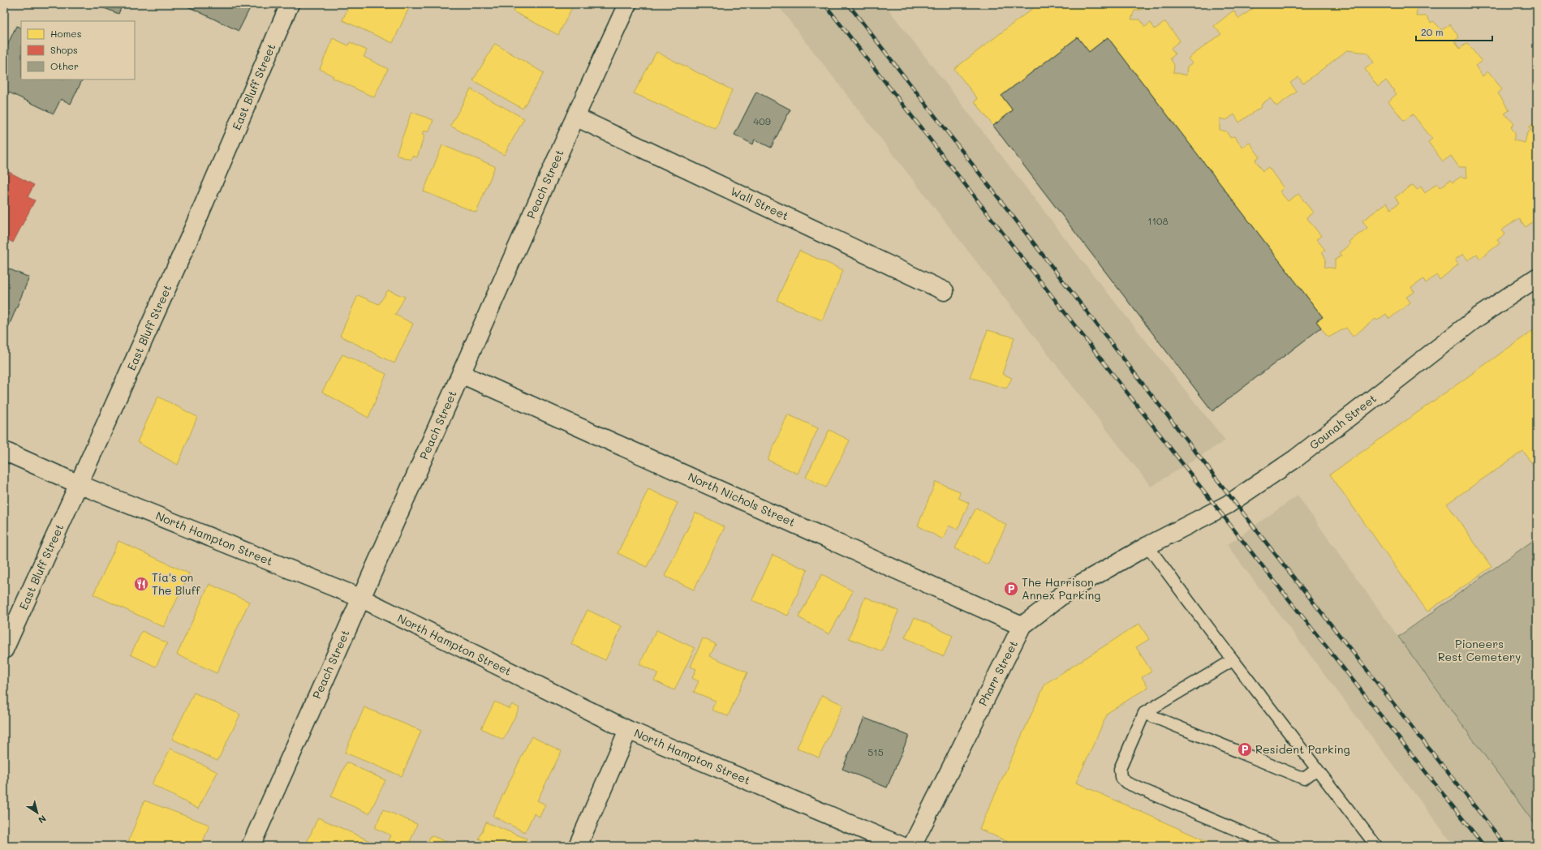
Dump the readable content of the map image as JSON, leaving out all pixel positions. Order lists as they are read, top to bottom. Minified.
{"streets":{"street":["East Bluff Street","Peach Street","Wall Street","Gounah Street","North Nichols Street","North Hampton Street","Pharr Street"]},"crossings":[["East Bluff Street","North Hampton Street"],["Peach Street","Wall Street"],["Peach Street","North Nichols Street"],["Peach Street","North Hampton Street"],["Gounah Street","Pharr Street"],["North Nichols Street","Pharr Street"]],"parks":["Pioneers Rest Cemetery"],"places":{"restaurant":["Tía's on The Bluff"],"parking":["The Harrison Annex Parking","Resident Parking"]},"house_numbers":["409","1108","515"],"legend":["Homes","Shops","Other"],"scale_bar":"20 m","north":"bottom right"}
